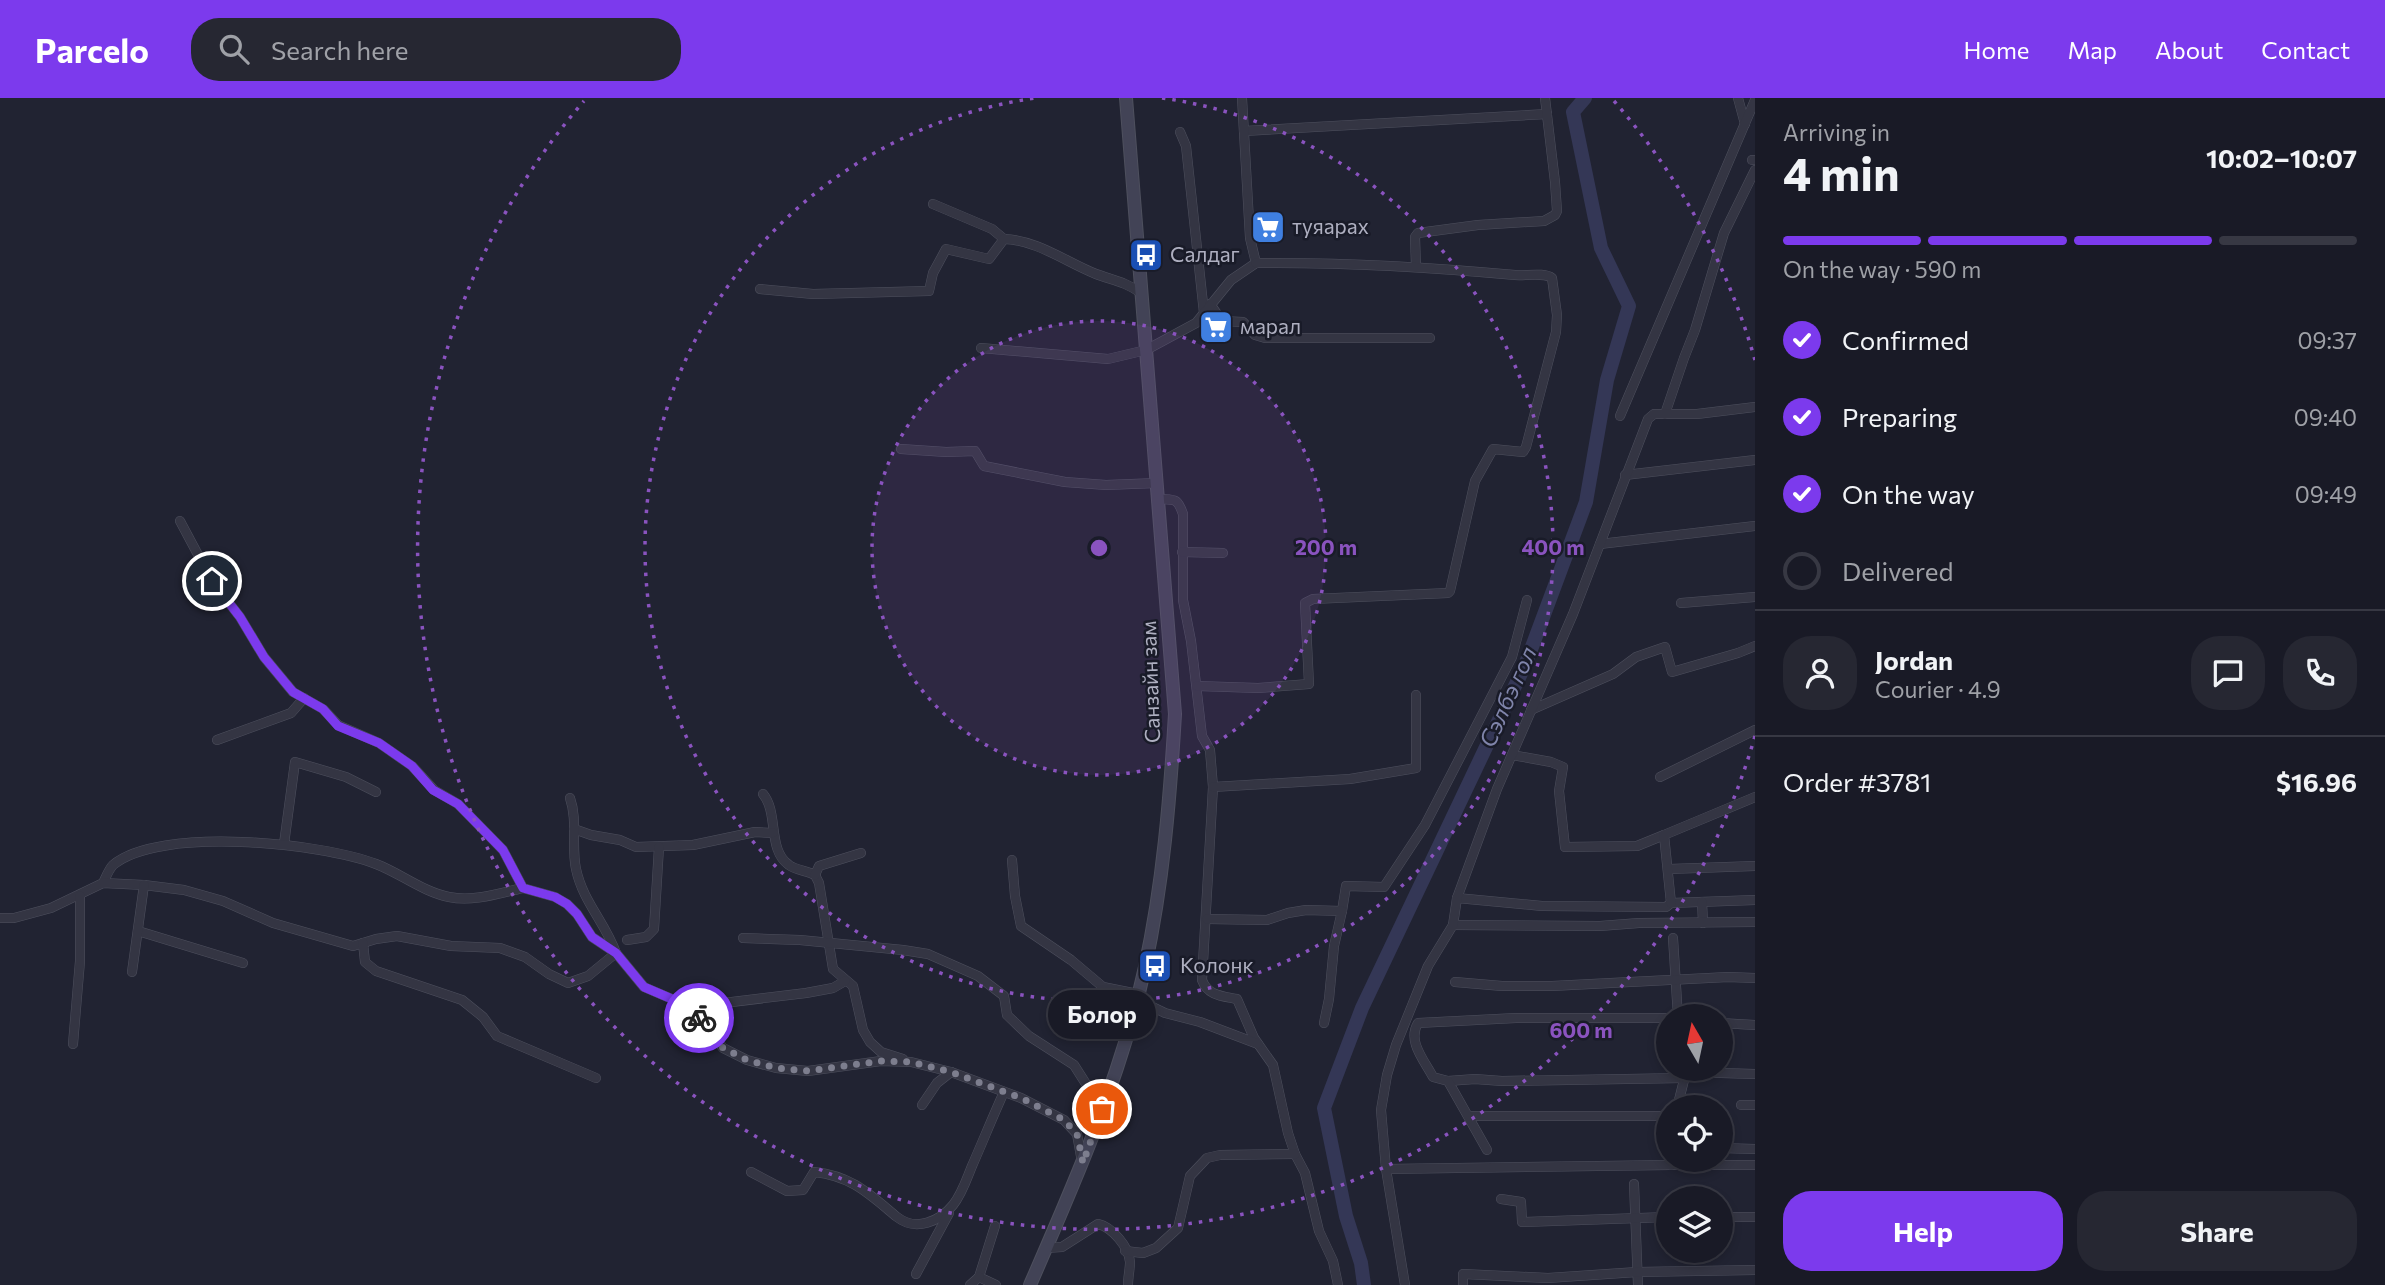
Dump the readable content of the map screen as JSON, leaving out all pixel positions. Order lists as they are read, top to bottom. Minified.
{"streets":{"main road":["Санзайн зам"]},"water":["Сэлбэ гол"],"places":{"supermarket":["туяарах","марал"],"bus stop":["Салдаг","Колонк"],"other":["Болор"]},"north":"top","page":{"header":"Parcelo","search":"Search here","nav":["Home","Map","About","Contact"],"heading":["4 min","Arriving in","10:02–10:07"],"panel":["Jordan","Courier · 4.9","Order #3781","$16.96"],"bar":"On the way · 590 m","list":[["Confirmed","09:37"],["Preparing","09:40"],["On the way","09:49"],"Delivered"],"bubble":"Болор","buttons":["Help","Share"]},"rings":["200 m","400 m","600 m"]}
